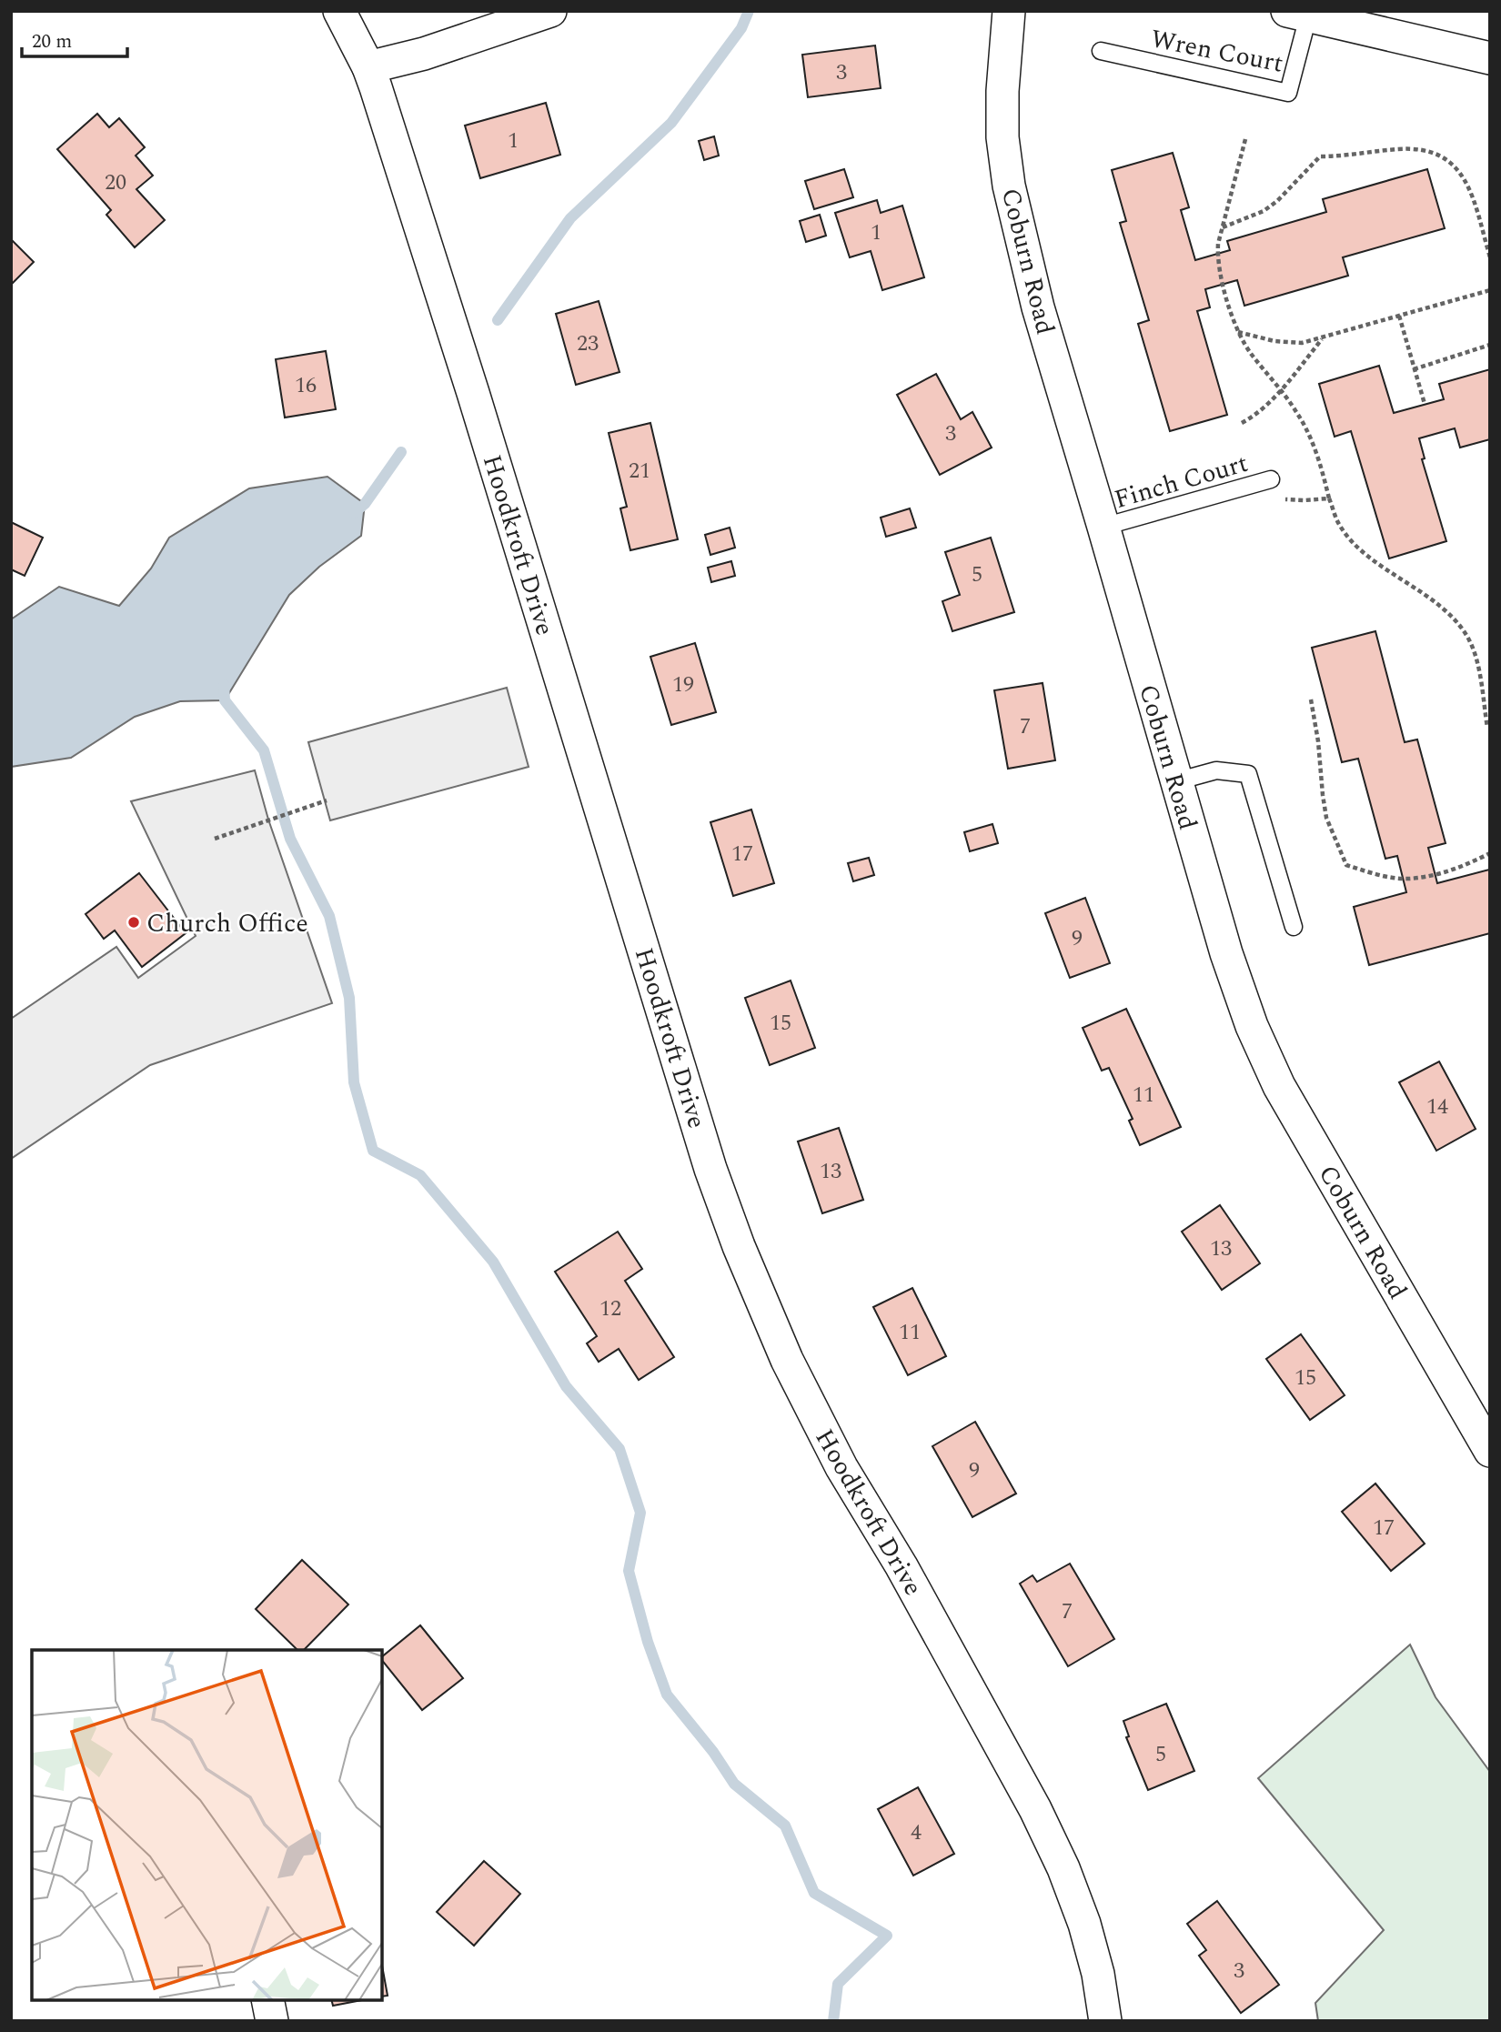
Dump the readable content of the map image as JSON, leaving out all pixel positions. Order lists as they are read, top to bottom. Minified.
{"streets":{"street":["Coburn Road","Hoodkroft Drive"],"lane":["Wren Court","Finch Court"]},"crossings":[["Coburn Road","Finch Court"]],"places":["Church Office"],"house_numbers":["3","1","20","1","23","16","3","21","5","19","7","17","9","15","11","14","13","13","12","11","15","9","17","7","5","4","3"],"scale_bar":"20 m"}
